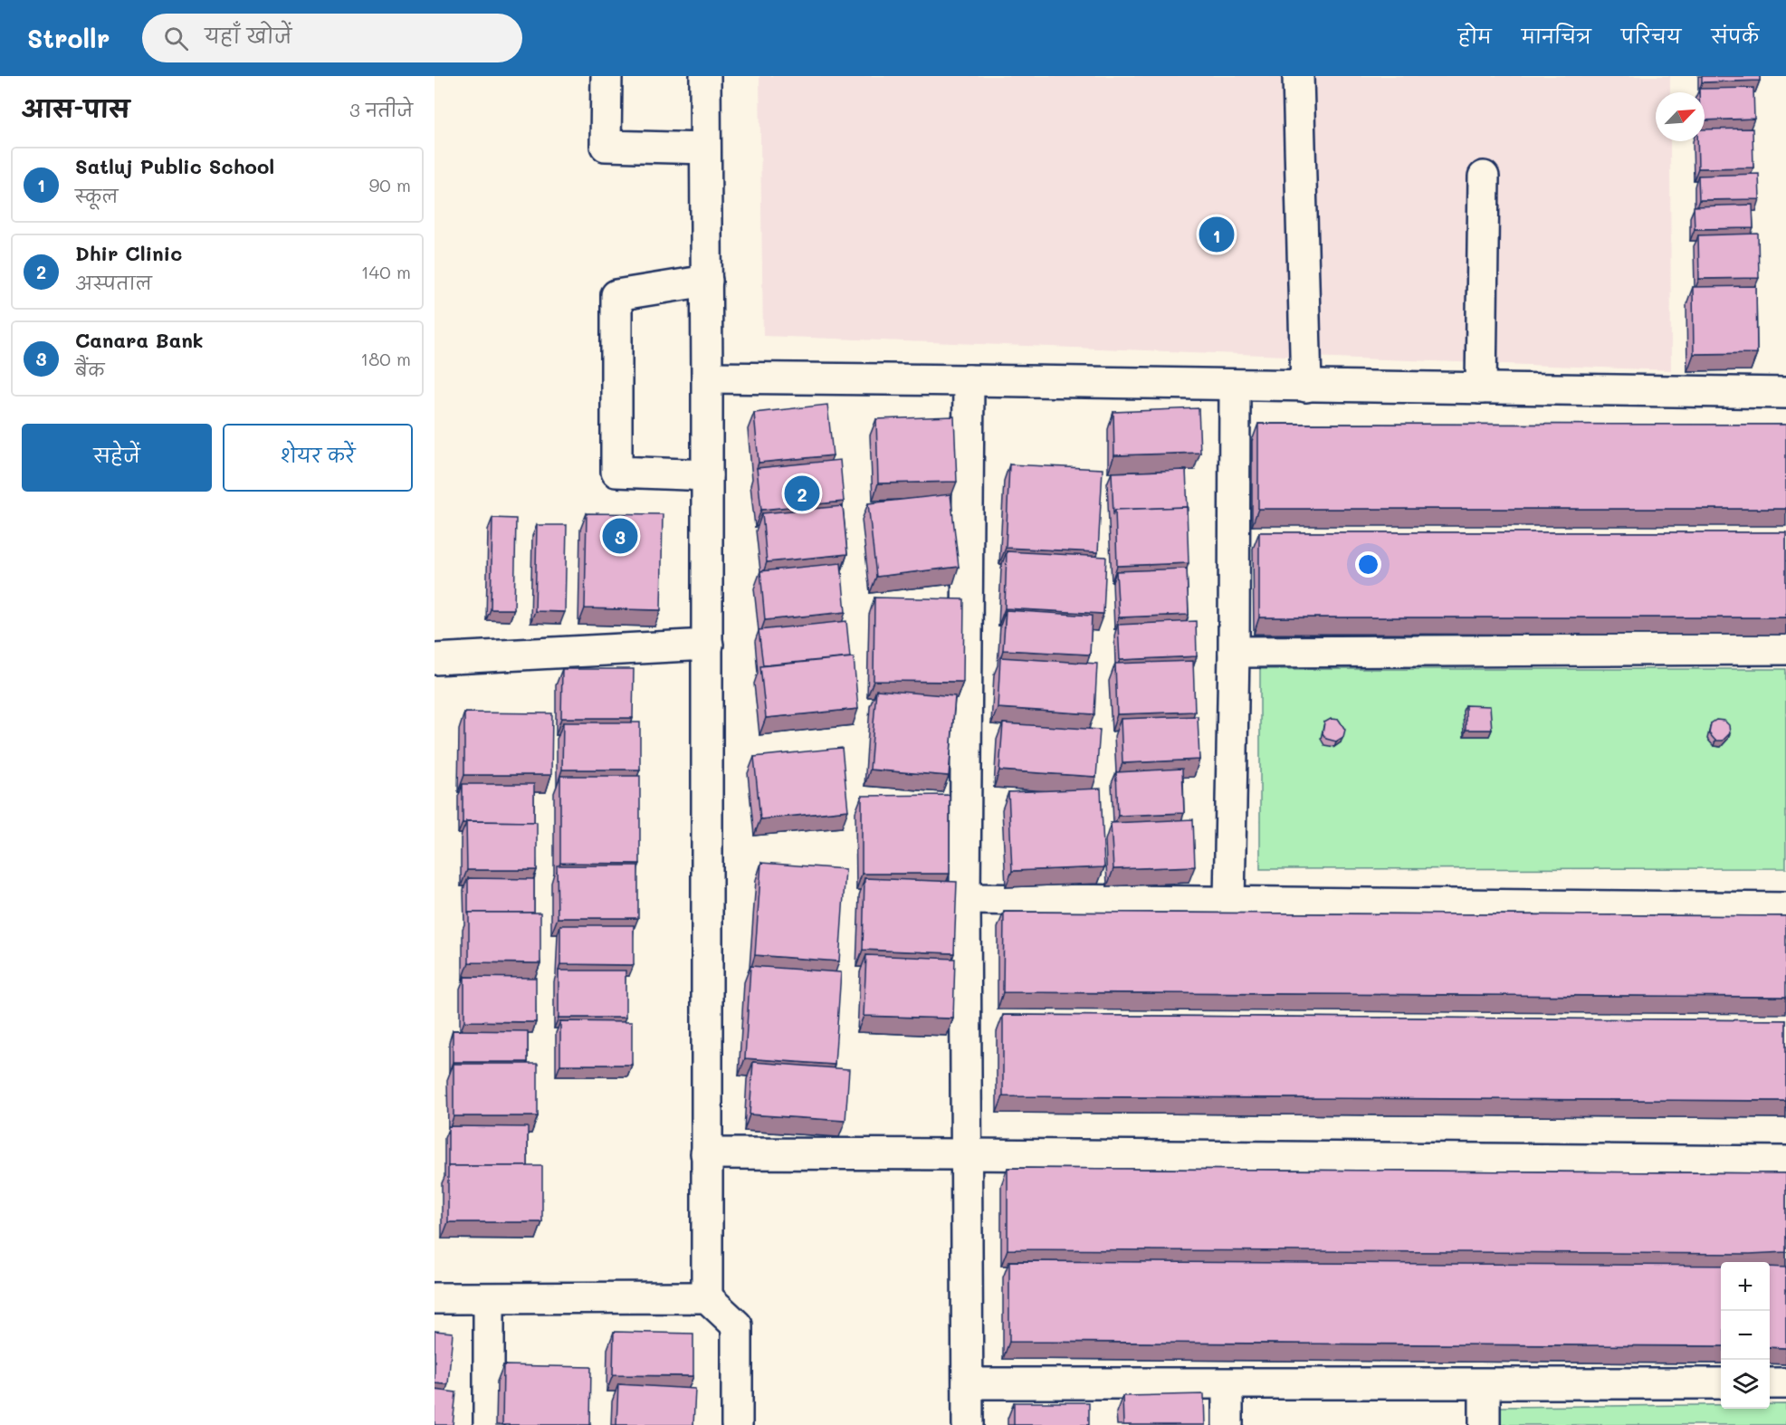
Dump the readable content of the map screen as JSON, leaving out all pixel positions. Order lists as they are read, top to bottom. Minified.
{"north":"top right","page":{"header":"Strollr","search":"यहाँ खोजें","nav":["होम","मानचित्र","परिचय","संपर्क"],"heading":["आस-पास","3 नतीजे"],"list":[{"mark":"1","name":"Satluj Public School","note":"स्कूल","value":"90 m"},{"mark":"2","name":"Dhir Clinic","note":"अस्पताल","value":"140 m"},{"mark":"3","name":"Canara Bank","note":"बैंक","value":"180 m"}],"pins":["1","2","3"],"buttons":["सहेजें","शेयर करें"],"map_buttons":["+","−"]}}
